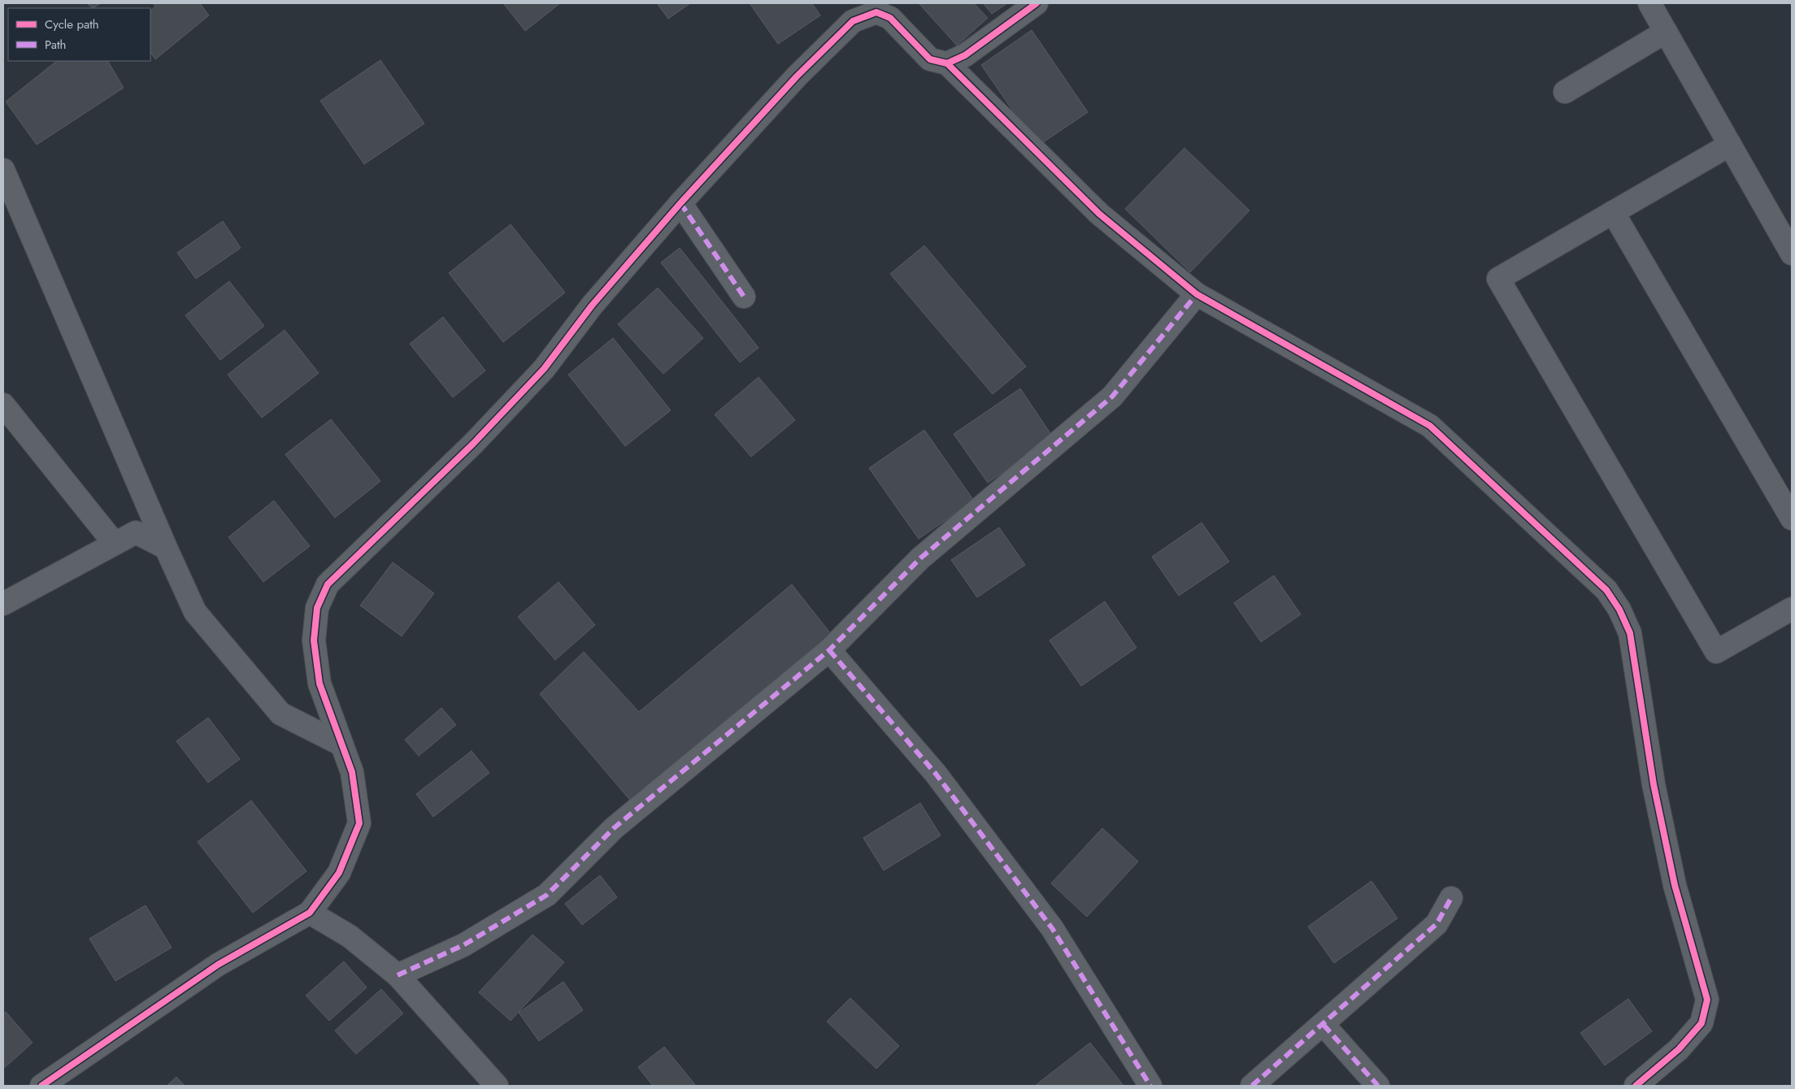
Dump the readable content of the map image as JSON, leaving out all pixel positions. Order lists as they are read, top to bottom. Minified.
{"legend":["Cycle path","Path"]}
